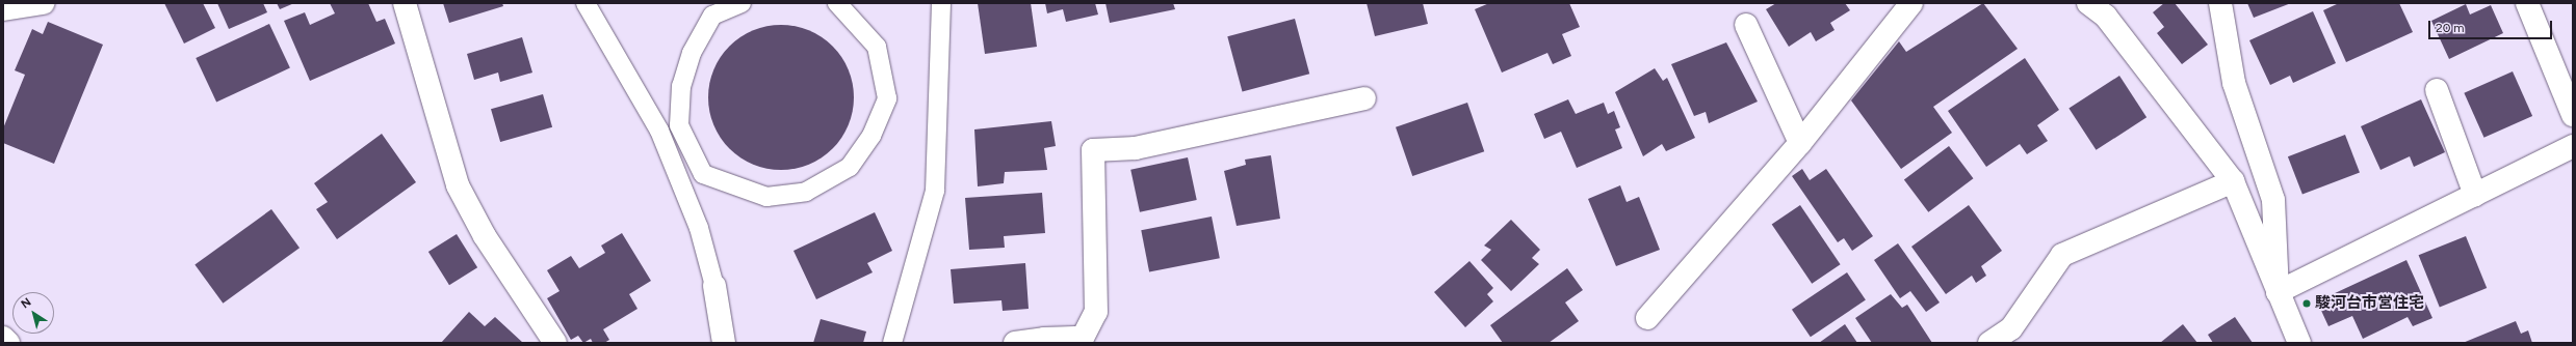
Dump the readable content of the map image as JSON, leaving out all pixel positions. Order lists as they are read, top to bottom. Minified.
{"places":["駿河台市営住宅"],"scale_bar":"20 m","north":"top left"}
